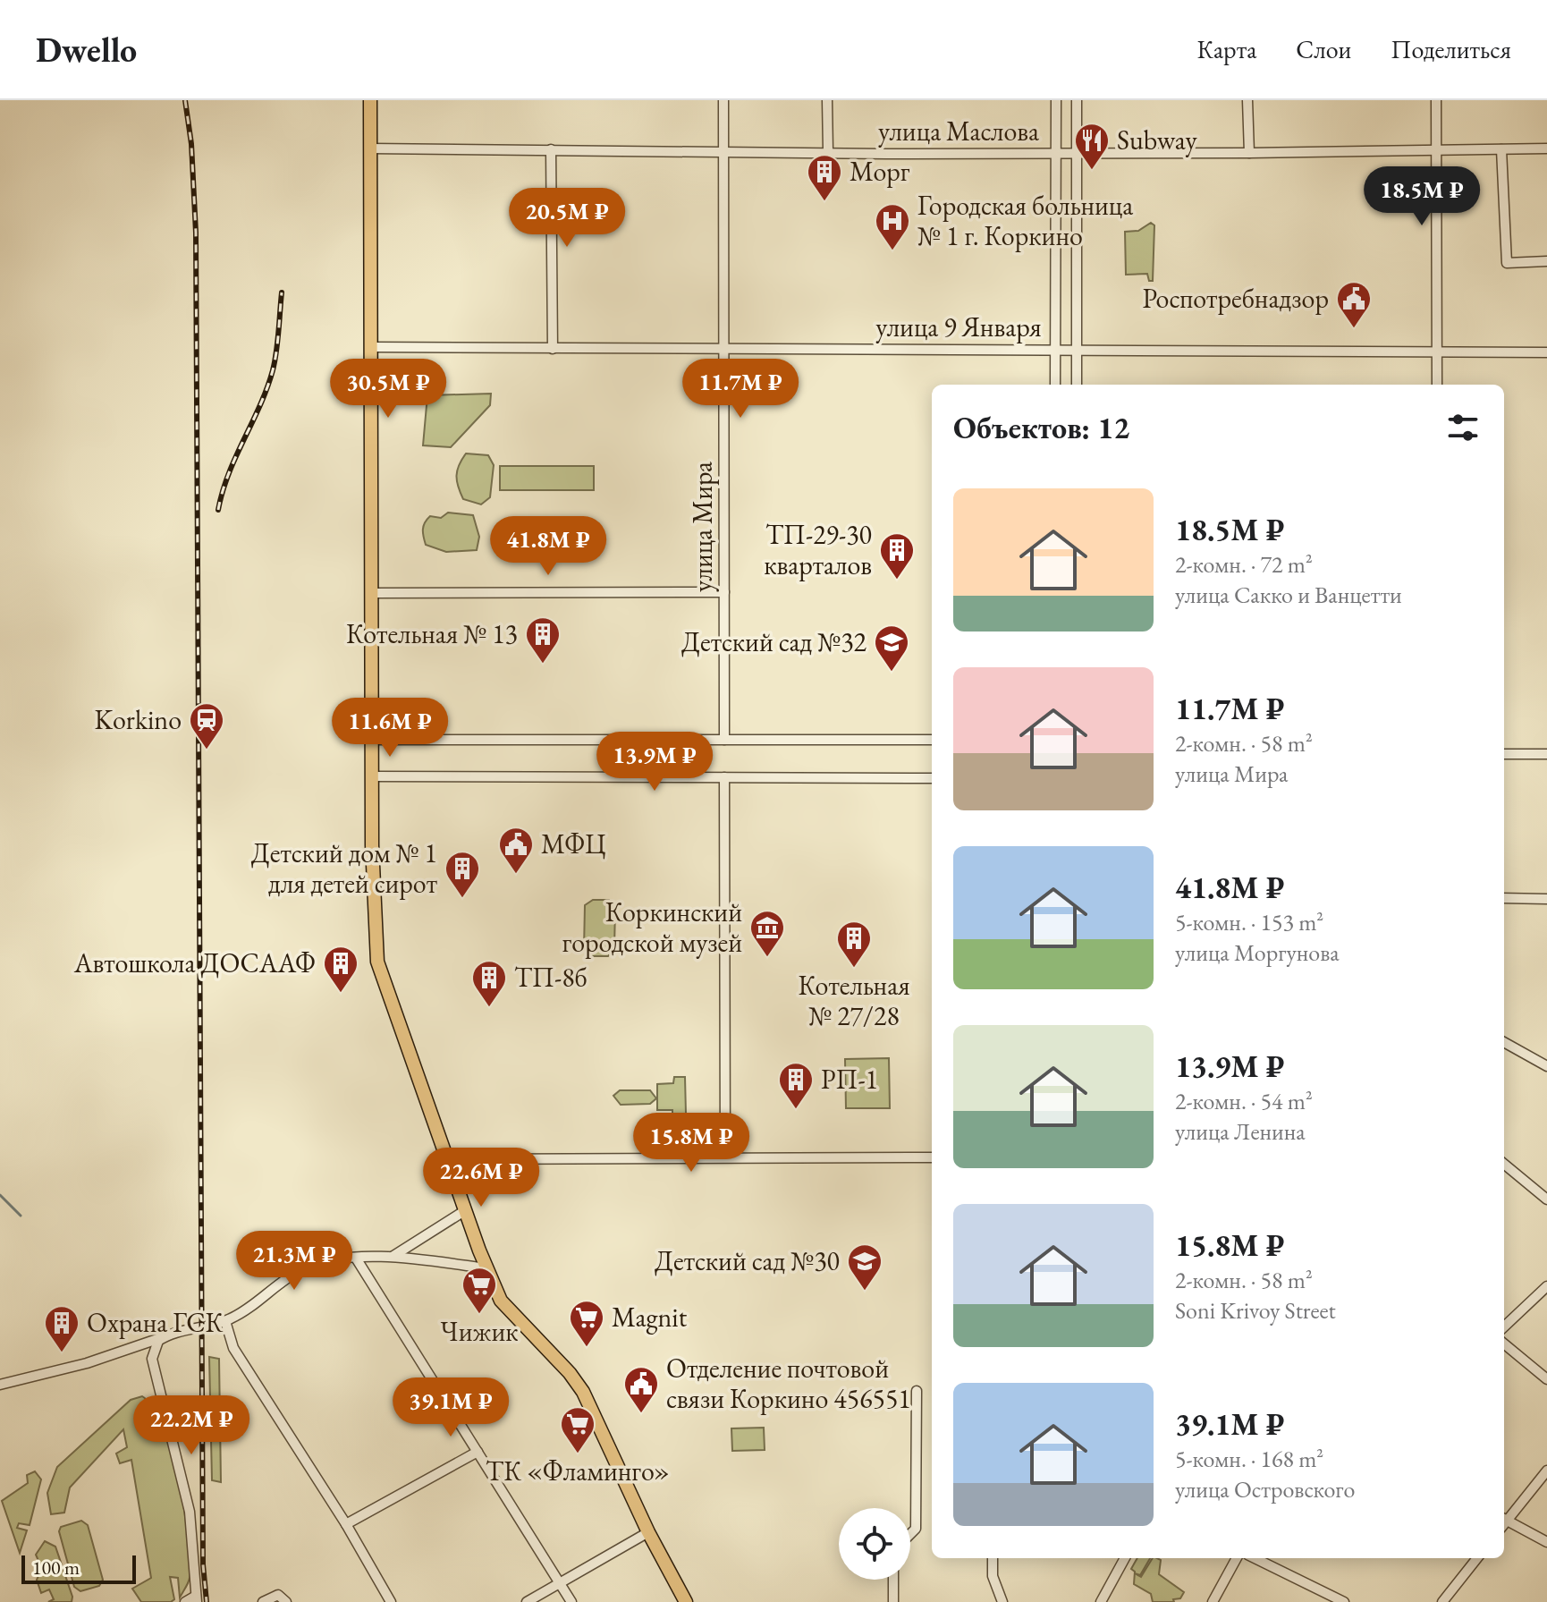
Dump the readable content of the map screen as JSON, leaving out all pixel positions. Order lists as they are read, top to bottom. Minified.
{"streets":{"street":["улица Маслова","улица 9 Января","улица Мира"]},"crossings":[["улица Маслова","улица Мира"],["улица 9 Января","улица Мира"]],"places":{"restaurant":["Subway"],"building":["Морг","ТП-29-30 кварталов","Котельная № 13","Детский дом № 1 для детей сирот","Котельная № 27/28","Автошкола ДОСААФ","ТП-8б","РП-1","Охрана ГСК"],"hospital":["Городская больница № 1 г. Коркино"],"public building":["Роспотребнадзор","МФЦ","Отделение почтовой связи Коркино 456551"],"school or university":["Детский сад №32","Детский сад №30"],"station":["Korkino"],"museum":["Коркинский городской музей"],"supermarket":["Чижик","Magnit","ТК «Фламинго»"]},"scale_bar":"100 m","page":{"header":"Dwello","nav":["Карта","Слои","Поделиться"],"price":["18.5M ₽","20.5M ₽","30.5M ₽","11.7M ₽","41.8M ₽","11.6M ₽","13.9M ₽","15.8M ₽","22.6M ₽","21.3M ₽","39.1M ₽","22.2M ₽"],"heading":"Объектов: 12","list":[{"name":"18.5M ₽","note":"2-комн. · 72 m² · улица Сакко и Ванцетти"},{"name":"11.7M ₽","note":"2-комн. · 58 m² · улица Мира"},{"name":"41.8M ₽","note":"5-комн. · 153 m² · улица Моргунова"},{"name":"13.9M ₽","note":"2-комн. · 54 m² · улица Ленина"},{"name":"15.8M ₽","note":"2-комн. · 58 m² · Soni Krivoy Street"},{"name":"39.1M ₽","note":"5-комн. · 168 m² · улица Островского"}],"scale":"100 m"}}
